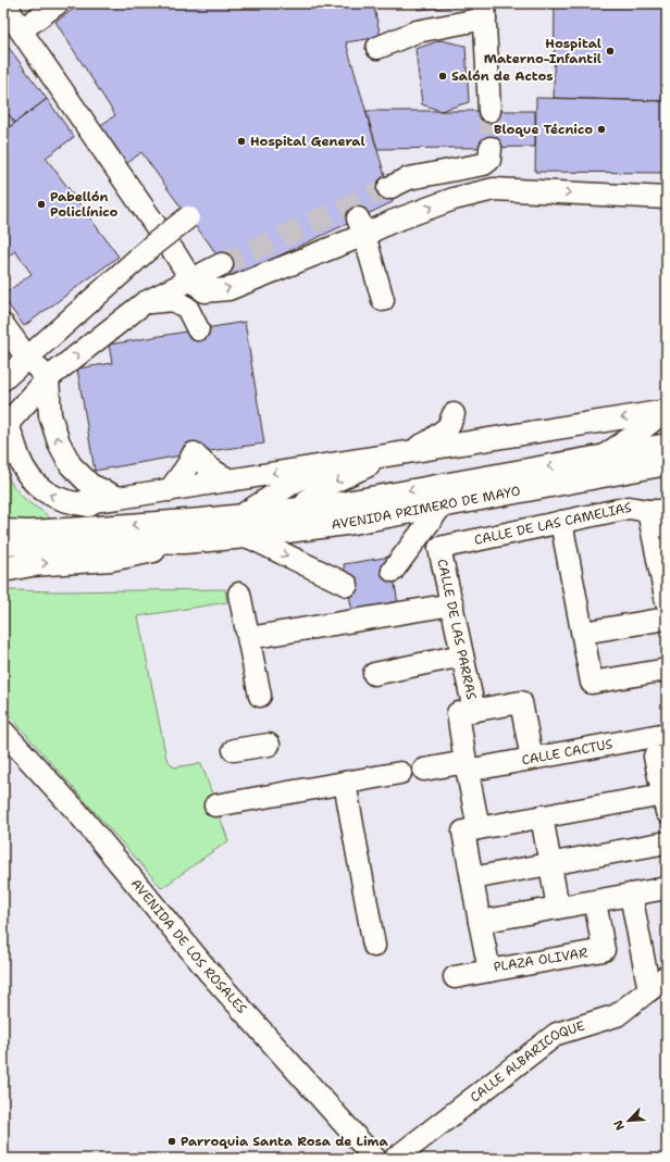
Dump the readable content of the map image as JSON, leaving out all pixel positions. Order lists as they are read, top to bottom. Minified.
{"streets":{"main road":["AVENIDA PRIMERO DE MAYO"],"street":["CALLE DE LAS CAMELIAS","CALLE DE LAS PARRAS","CALLE CACTUS","AVENIDA DE LOS ROSALES","PLAZA OLIVAR","CALLE ALBARICOQUE"]},"crossings":[["CALLE DE LAS CAMELIAS","CALLE DE LAS PARRAS"],["CALLE DE LAS PARRAS","CALLE CACTUS"],["CALLE DE LAS PARRAS","PLAZA OLIVAR"]],"places":["Hospital Materno-Infantil","Salón de Actos","Bloque Técnico","Hospital General","Pabellón Policlínico","Parroquia Santa Rosa de Lima"],"north":"bottom left"}
